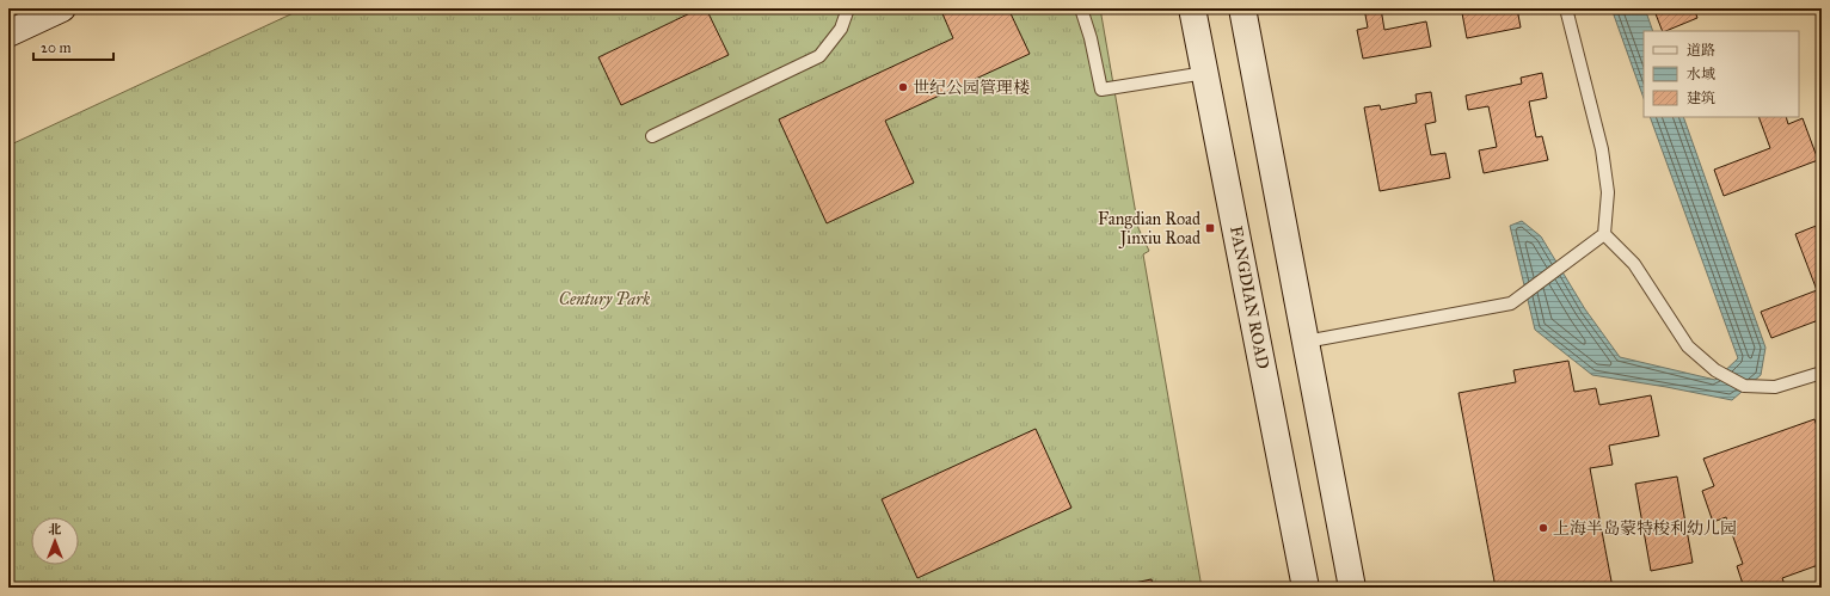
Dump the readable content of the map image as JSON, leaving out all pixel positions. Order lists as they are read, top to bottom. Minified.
{"streets":{"main road":["FANGDIAN ROAD"]},"parks":["Century Park"],"places":{"other":["世纪公园管理楼","上海半岛蒙特梭利幼儿园"],"transit":["Fangdian Road Jinxiu Road"]},"legend":["道路","水域","建筑"],"scale_bar":"20 m","north":"top"}
